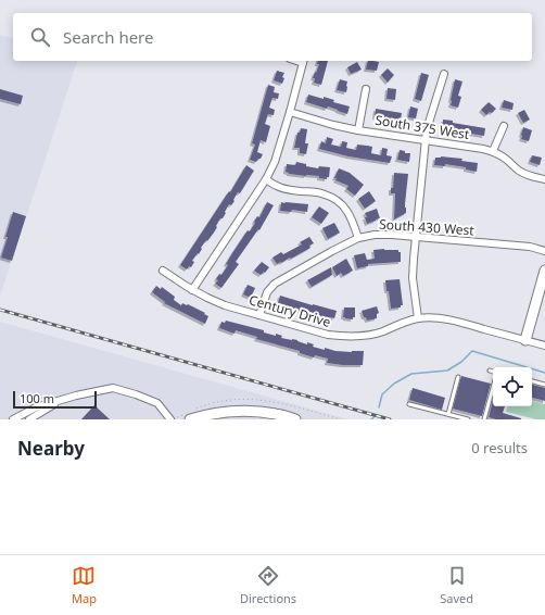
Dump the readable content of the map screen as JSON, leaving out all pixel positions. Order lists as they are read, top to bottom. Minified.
{"streets":{"street":["South 375 West","South 430 West","Century Drive"]},"crossings":[["South 430 West","Century Drive"]],"scale_bar":"100 m","page":{"search":"Search here","scale":"100 m","heading":["Nearby","0 results"],"nav":["Map","Directions","Saved"]}}
